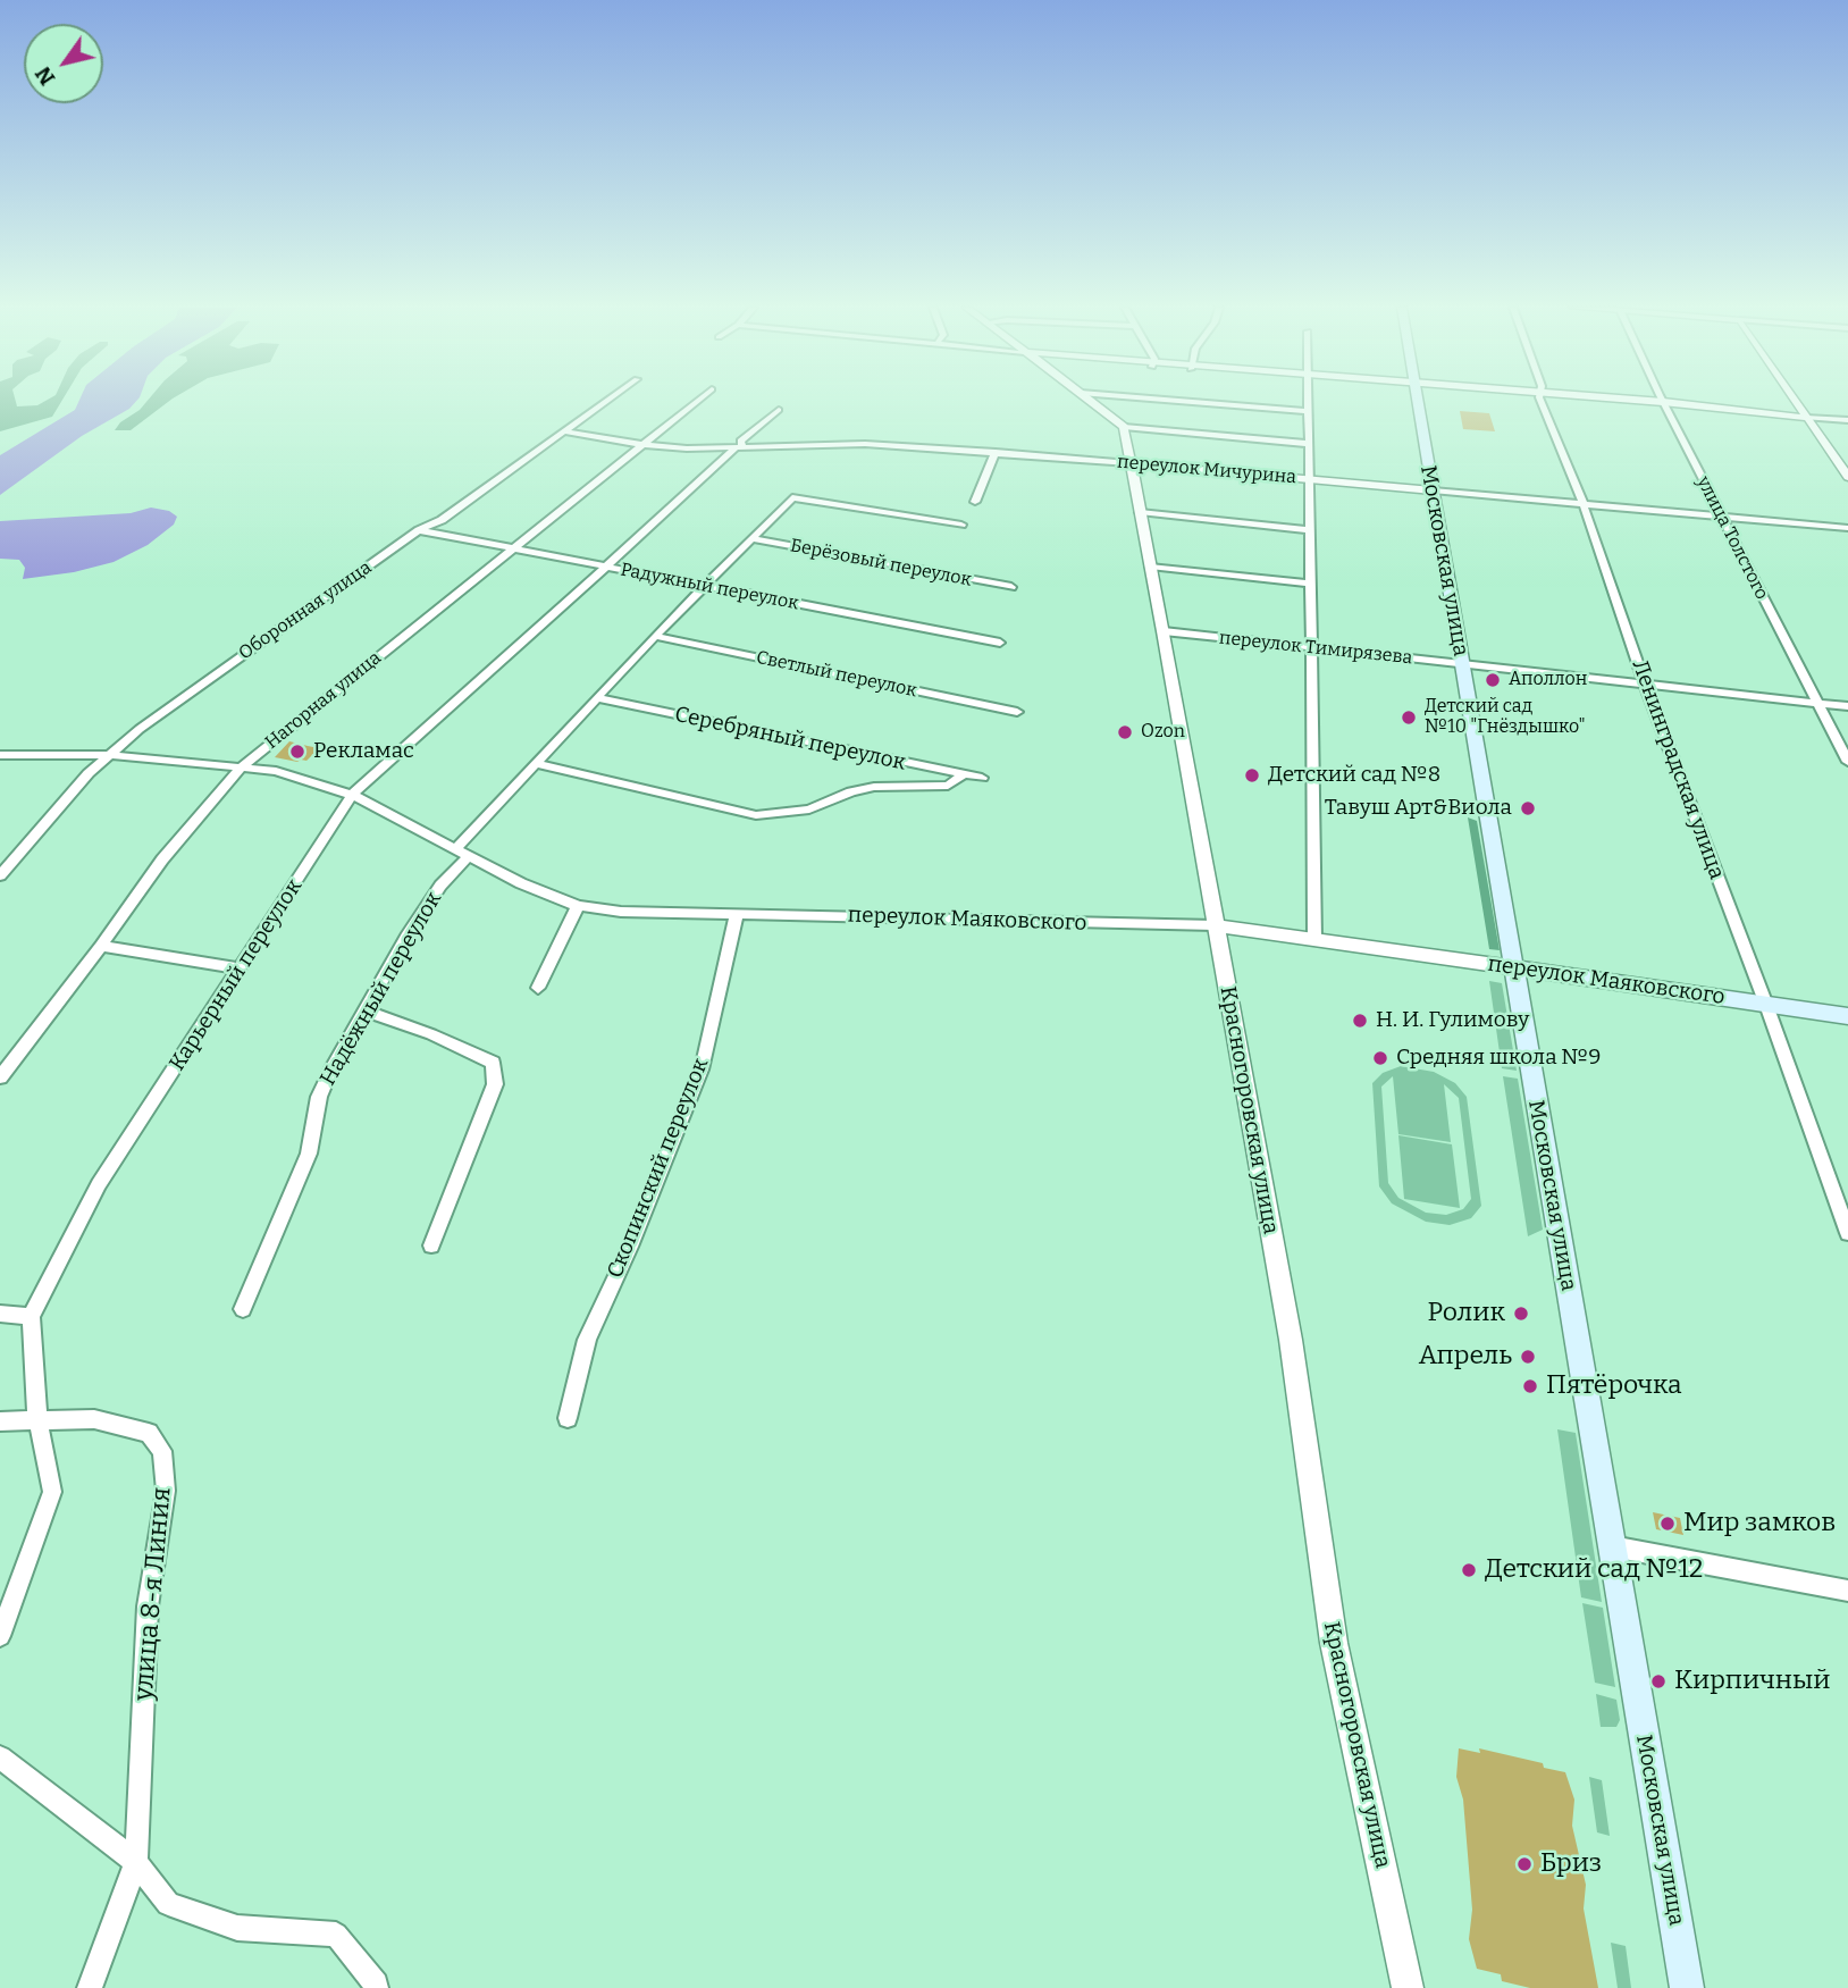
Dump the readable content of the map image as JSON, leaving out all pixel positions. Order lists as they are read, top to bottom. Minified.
{"streets":{"main road":["Московская улица","переулок Маяковского"],"street":["переулок Мичурина","улица Толстого","Берёзовый переулок","Радужный переулок","Оборонная улица","переулок Тимирязева","Светлый переулок","Нагорная улица","Серебряный переулок","Ленинградская улица","Карьерный переулок","Надёжный переулок","Красногоровская улица","Скопинский переулок","улица 8-я Линия"]},"crossings":[["переулок Мичурина","улица Толстого"],["переулок Мичурина","Московская улица"],["переулок Мичурина","Оборонная улица"],["переулок Мичурина","Нагорная улица"],["переулок Мичурина","Ленинградская улица"],["переулок Мичурина","Карьерный переулок"],["переулок Мичурина","Красногоровская улица"],["улица Толстого","переулок Тимирязева"],["Московская улица","переулок Тимирязева"],["Московская улица","переулок Маяковского"],["Берёзовый переулок","Надёжный переулок"],["Радужный переулок","Оборонная улица"],["Радужный переулок","Нагорная улица"],["Радужный переулок","Карьерный переулок"],["Радужный переулок","Надёжный переулок"],["Оборонная улица","переулок Маяковского"],["переулок Тимирязева","Ленинградская улица"],["переулок Тимирязева","Красногоровская улица"],["Светлый переулок","Надёжный переулок"],["Нагорная улица","переулок Маяковского"],["Серебряный переулок","Надёжный переулок"],["Ленинградская улица","переулок Маяковского"],["переулок Маяковского","Карьерный переулок"],["переулок Маяковского","Надёжный переулок"],["переулок Маяковского","Красногоровская улица"],["переулок Маяковского","Скопинский переулок"]],"places":["Аполлон","Детский сад №10 \"Гнёздышко\"","Ozon","Рекламас","Детский сад №8","Тавуш Арт&Виола","Н. И. Гулимову","Средняя школа №9","Ролик","Апрель","Пятёрочка","Мир замков","Детский сад №12","Кирпичный","Бриз"],"north":"bottom left"}
